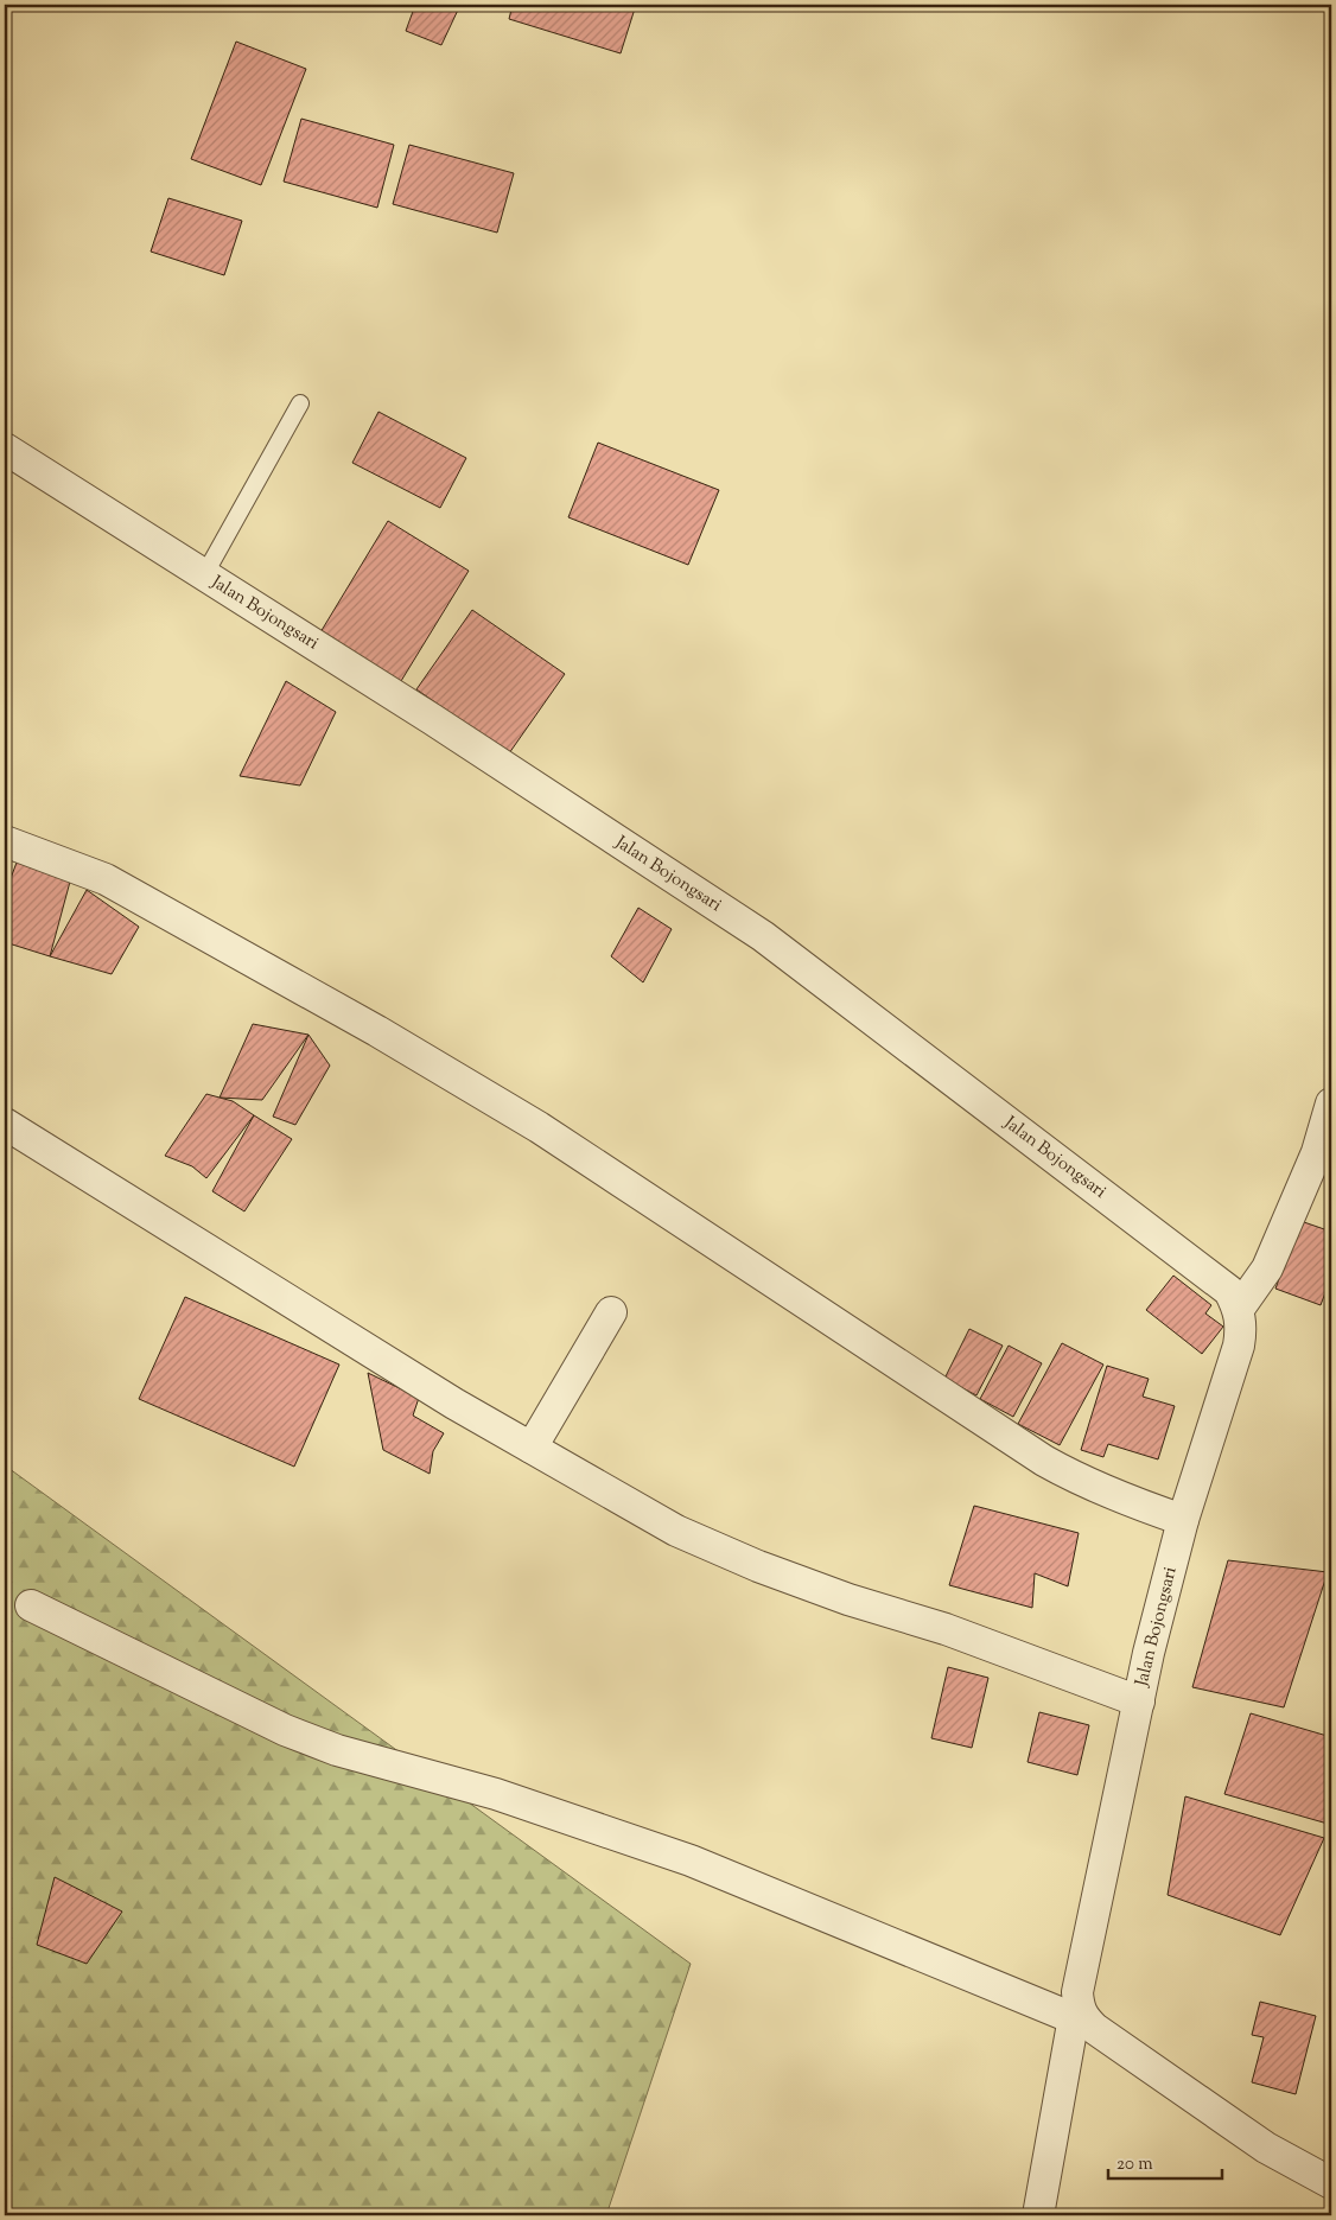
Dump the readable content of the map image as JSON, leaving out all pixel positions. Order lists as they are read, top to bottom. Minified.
{"streets":{"street":["Jalan Bojongsari"]},"scale_bar":"20 m"}
